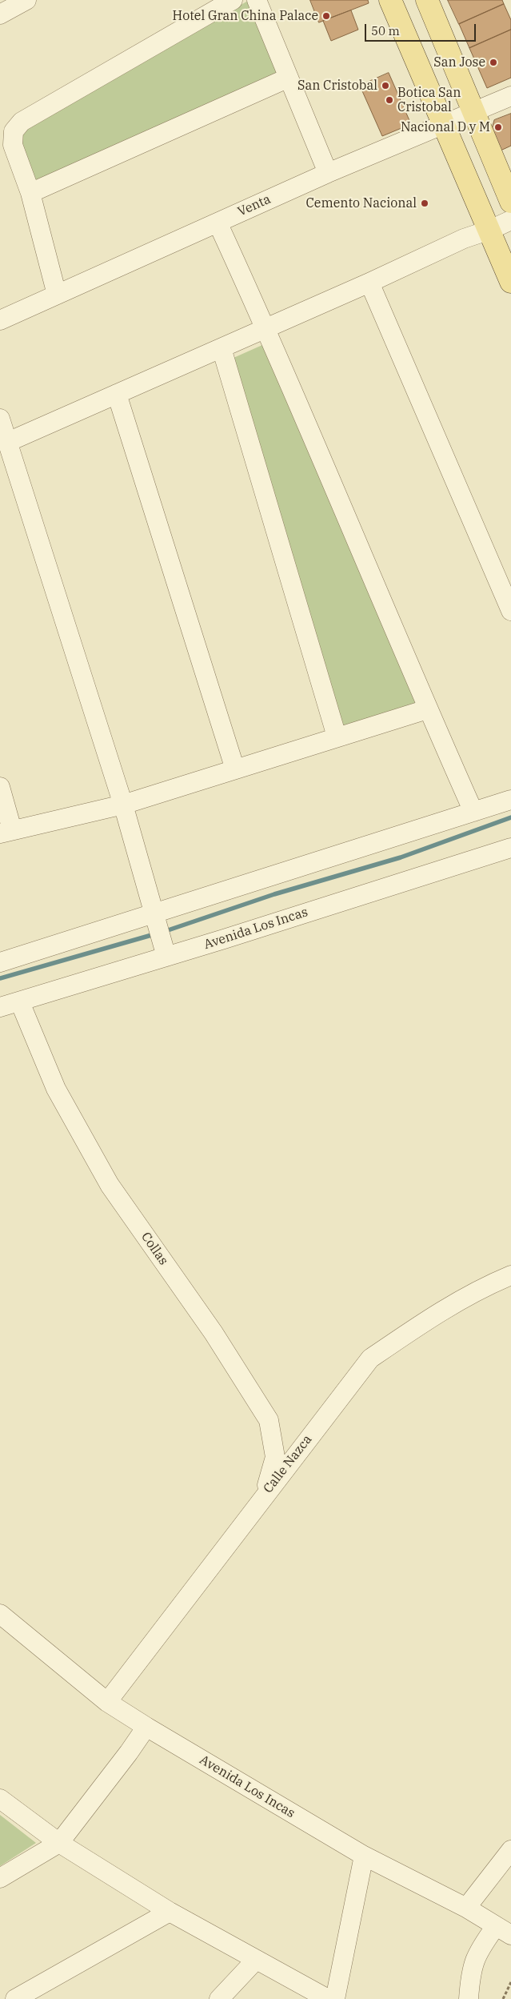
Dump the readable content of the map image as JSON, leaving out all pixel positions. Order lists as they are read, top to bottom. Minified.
{"streets":{"street":["Venta","Avenida Los Incas","Collas","Calle Nazca"]},"crossings":[["Avenida Los Incas","Collas"],["Avenida Los Incas","Calle Nazca"],["Collas","Calle Nazca"]],"places":["Hotel Gran China Palace","San Jose","San Cristobal","Botica San Cristobal","Nacional D y M","Cemento Nacional"],"scale_bar":"50 m"}
